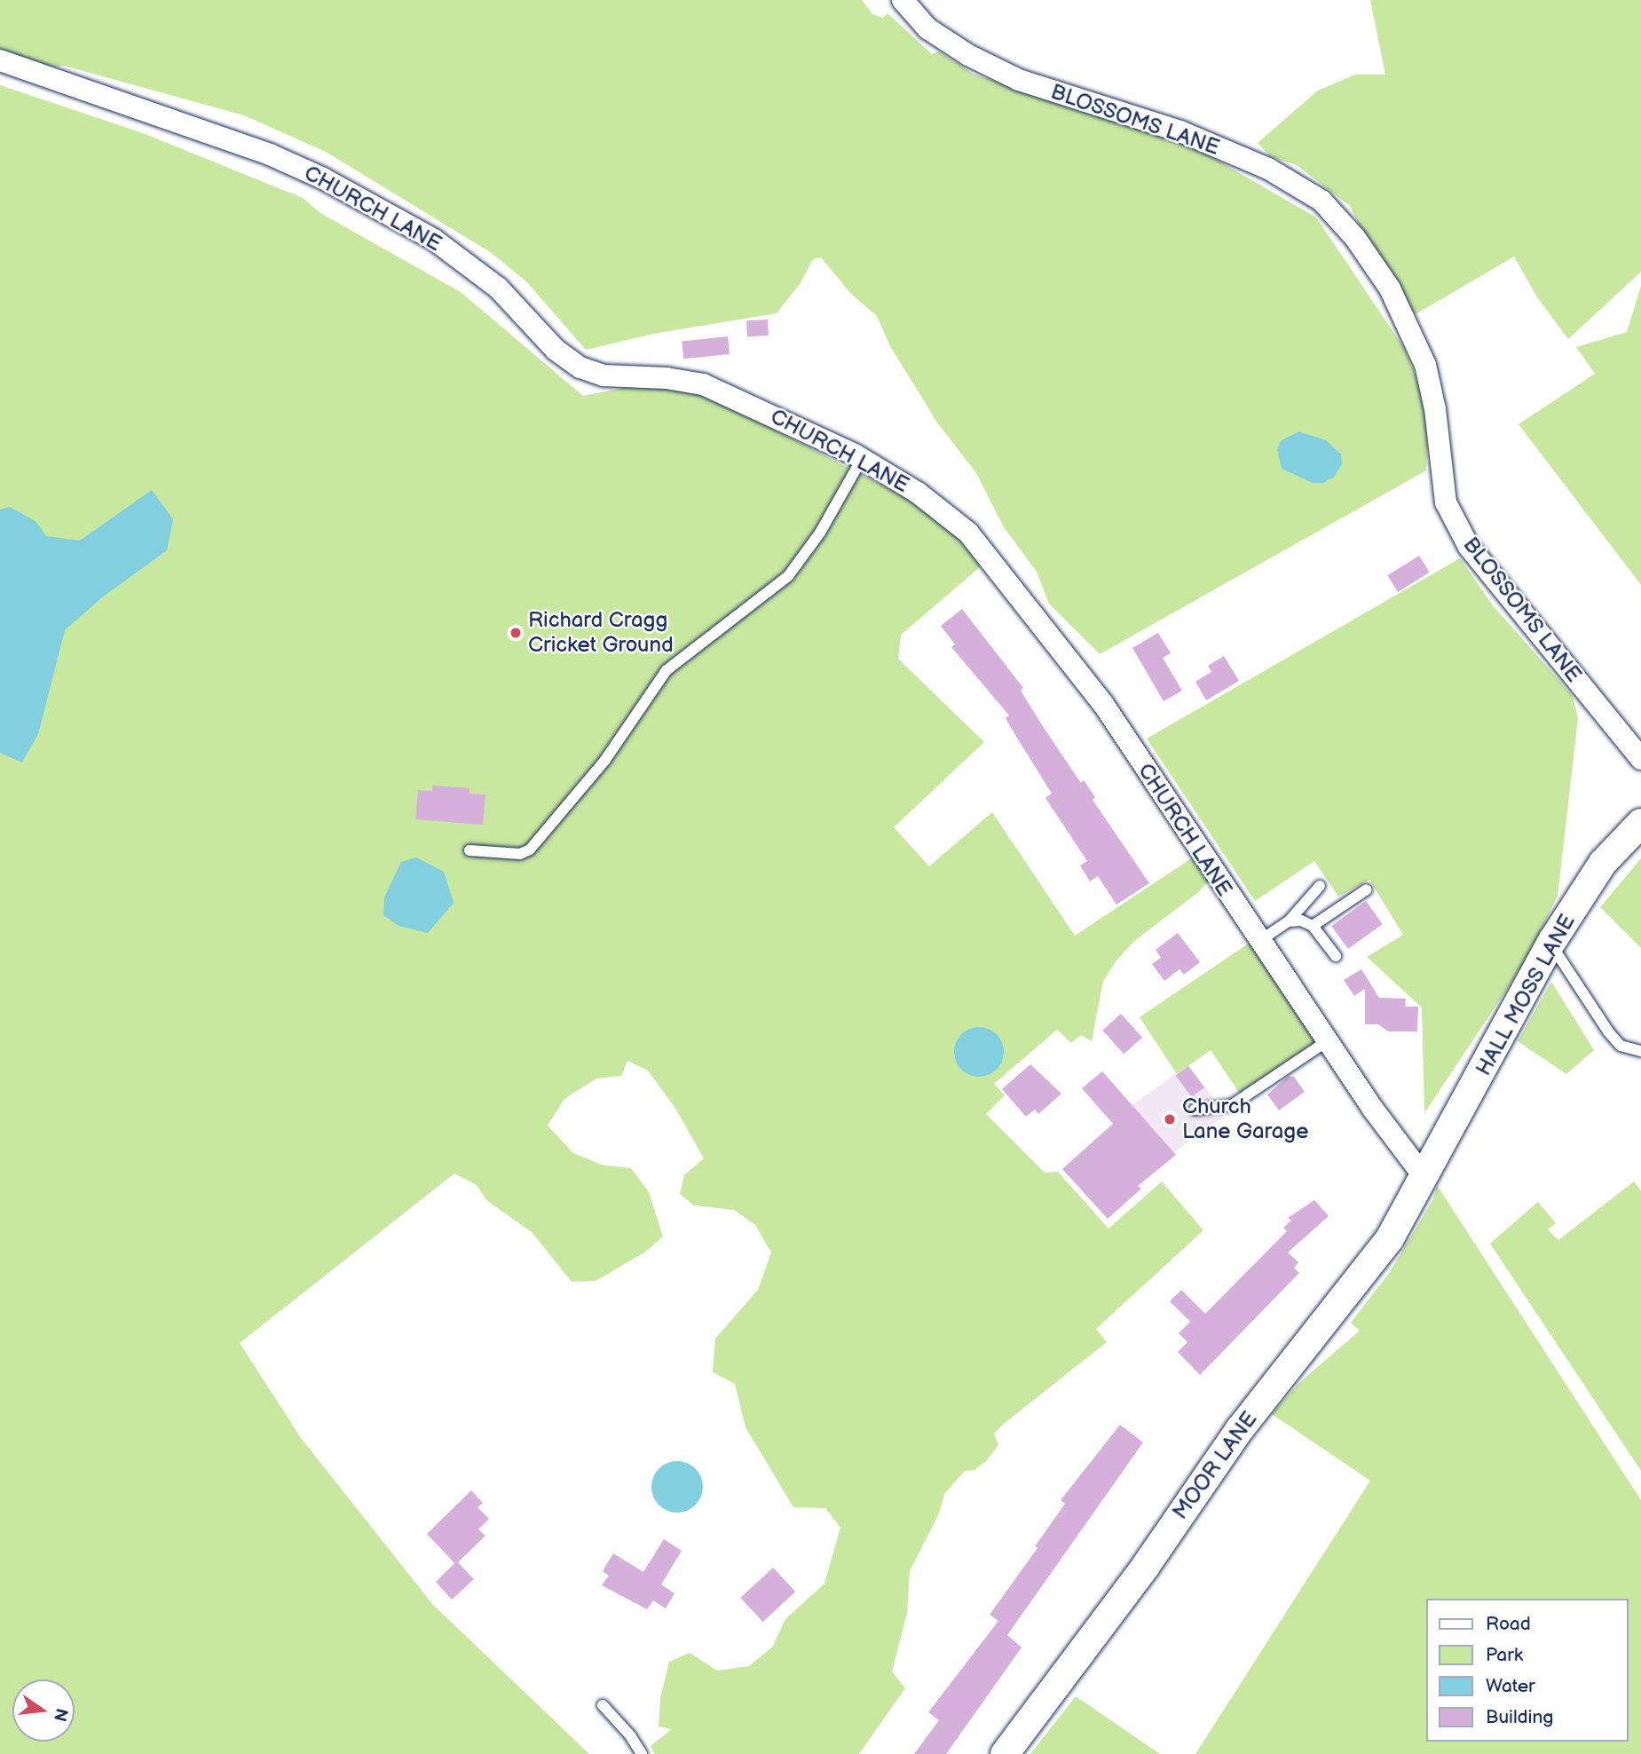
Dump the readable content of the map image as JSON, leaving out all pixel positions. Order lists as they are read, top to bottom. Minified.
{"streets":{"street":["BLOSSOMS LANE","CHURCH LANE","HALL MOSS LANE","MOOR LANE"]},"crossings":[["CHURCH LANE","HALL MOSS LANE"],["CHURCH LANE","MOOR LANE"],["HALL MOSS LANE","MOOR LANE"]],"places":["Richard Cragg Cricket Ground","Church Lane Garage"],"legend":["Road","Park","Water","Building"],"north":"right"}
